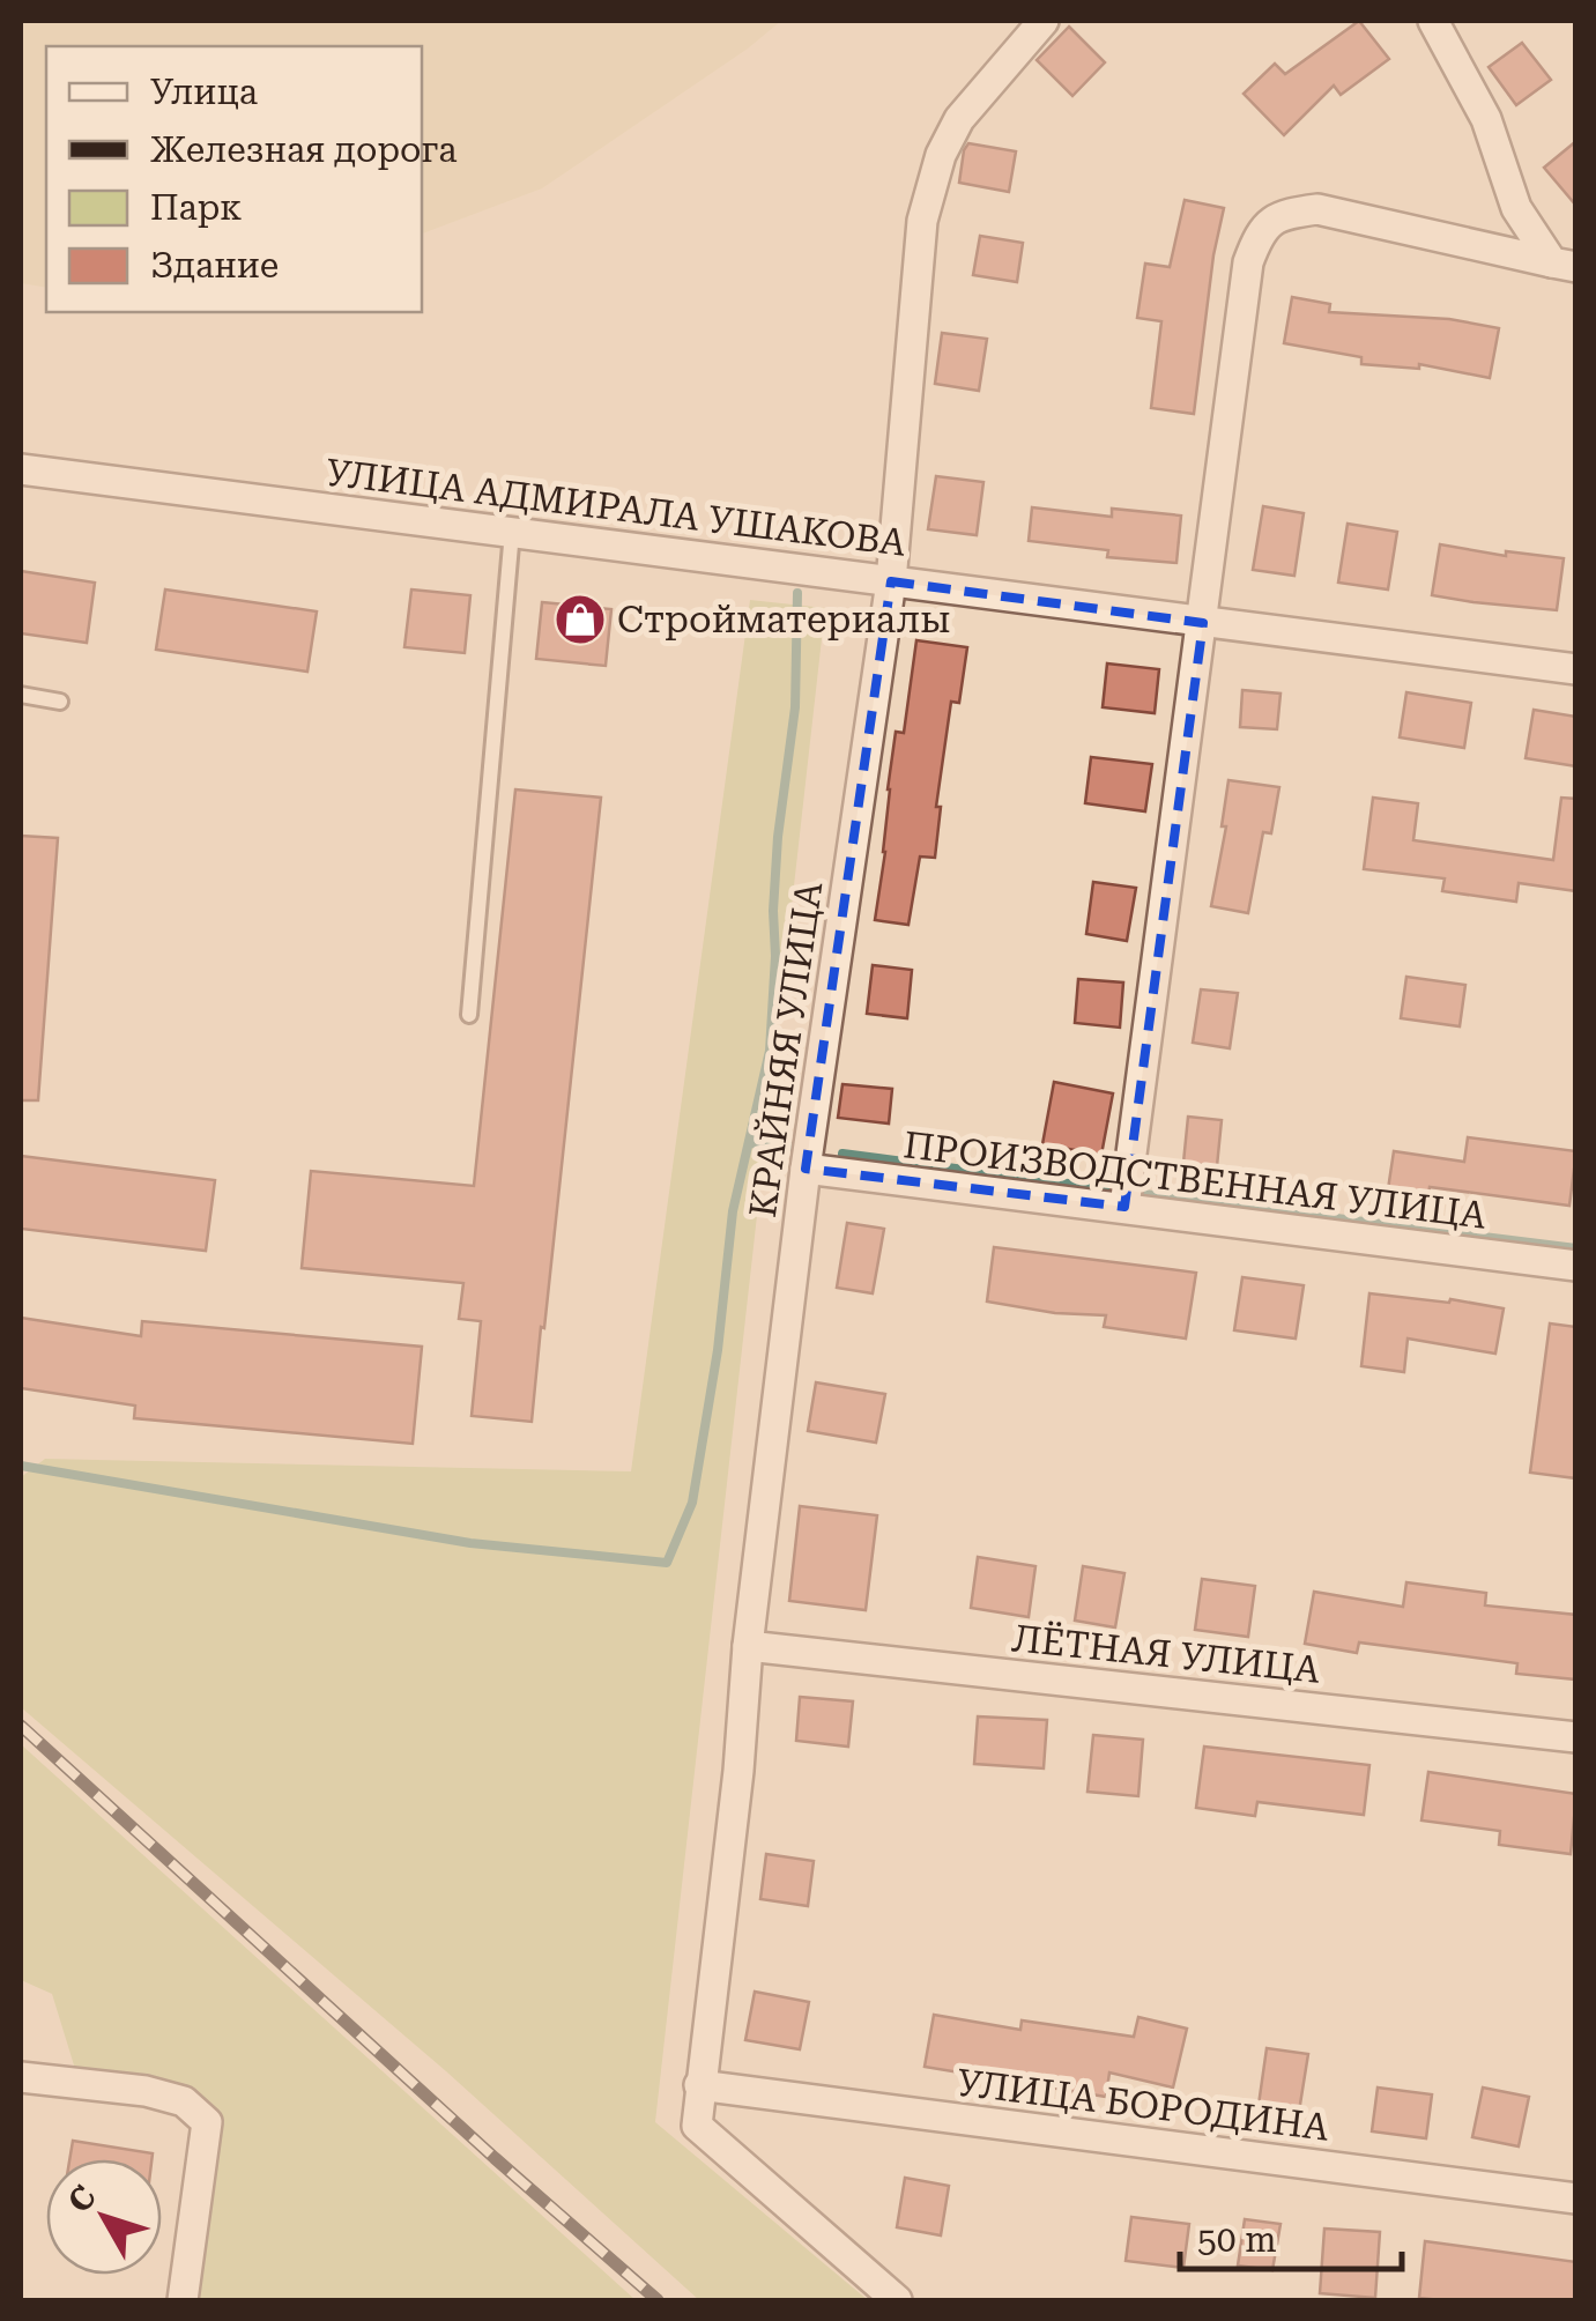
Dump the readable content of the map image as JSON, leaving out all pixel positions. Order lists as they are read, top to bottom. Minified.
{"streets":{"street":["УЛИЦА АДМИРАЛА УШАКОВА","КРАЙНЯЯ УЛИЦА","ПРОИЗВОДСТВЕННАЯ УЛИЦА","ЛЁТНАЯ УЛИЦА","УЛИЦА БОРОДИНА"]},"crossings":[["УЛИЦА АДМИРАЛА УШАКОВА","КРАЙНЯЯ УЛИЦА"],["КРАЙНЯЯ УЛИЦА","ПРОИЗВОДСТВЕННАЯ УЛИЦА"],["КРАЙНЯЯ УЛИЦА","ЛЁТНАЯ УЛИЦА"],["КРАЙНЯЯ УЛИЦА","УЛИЦА БОРОДИНА"]],"places":{"shop":["Стройматериалы"]},"legend":["Улица","Железная дорога","Парк","Здание"],"scale_bar":"50 m","north":"top left"}
